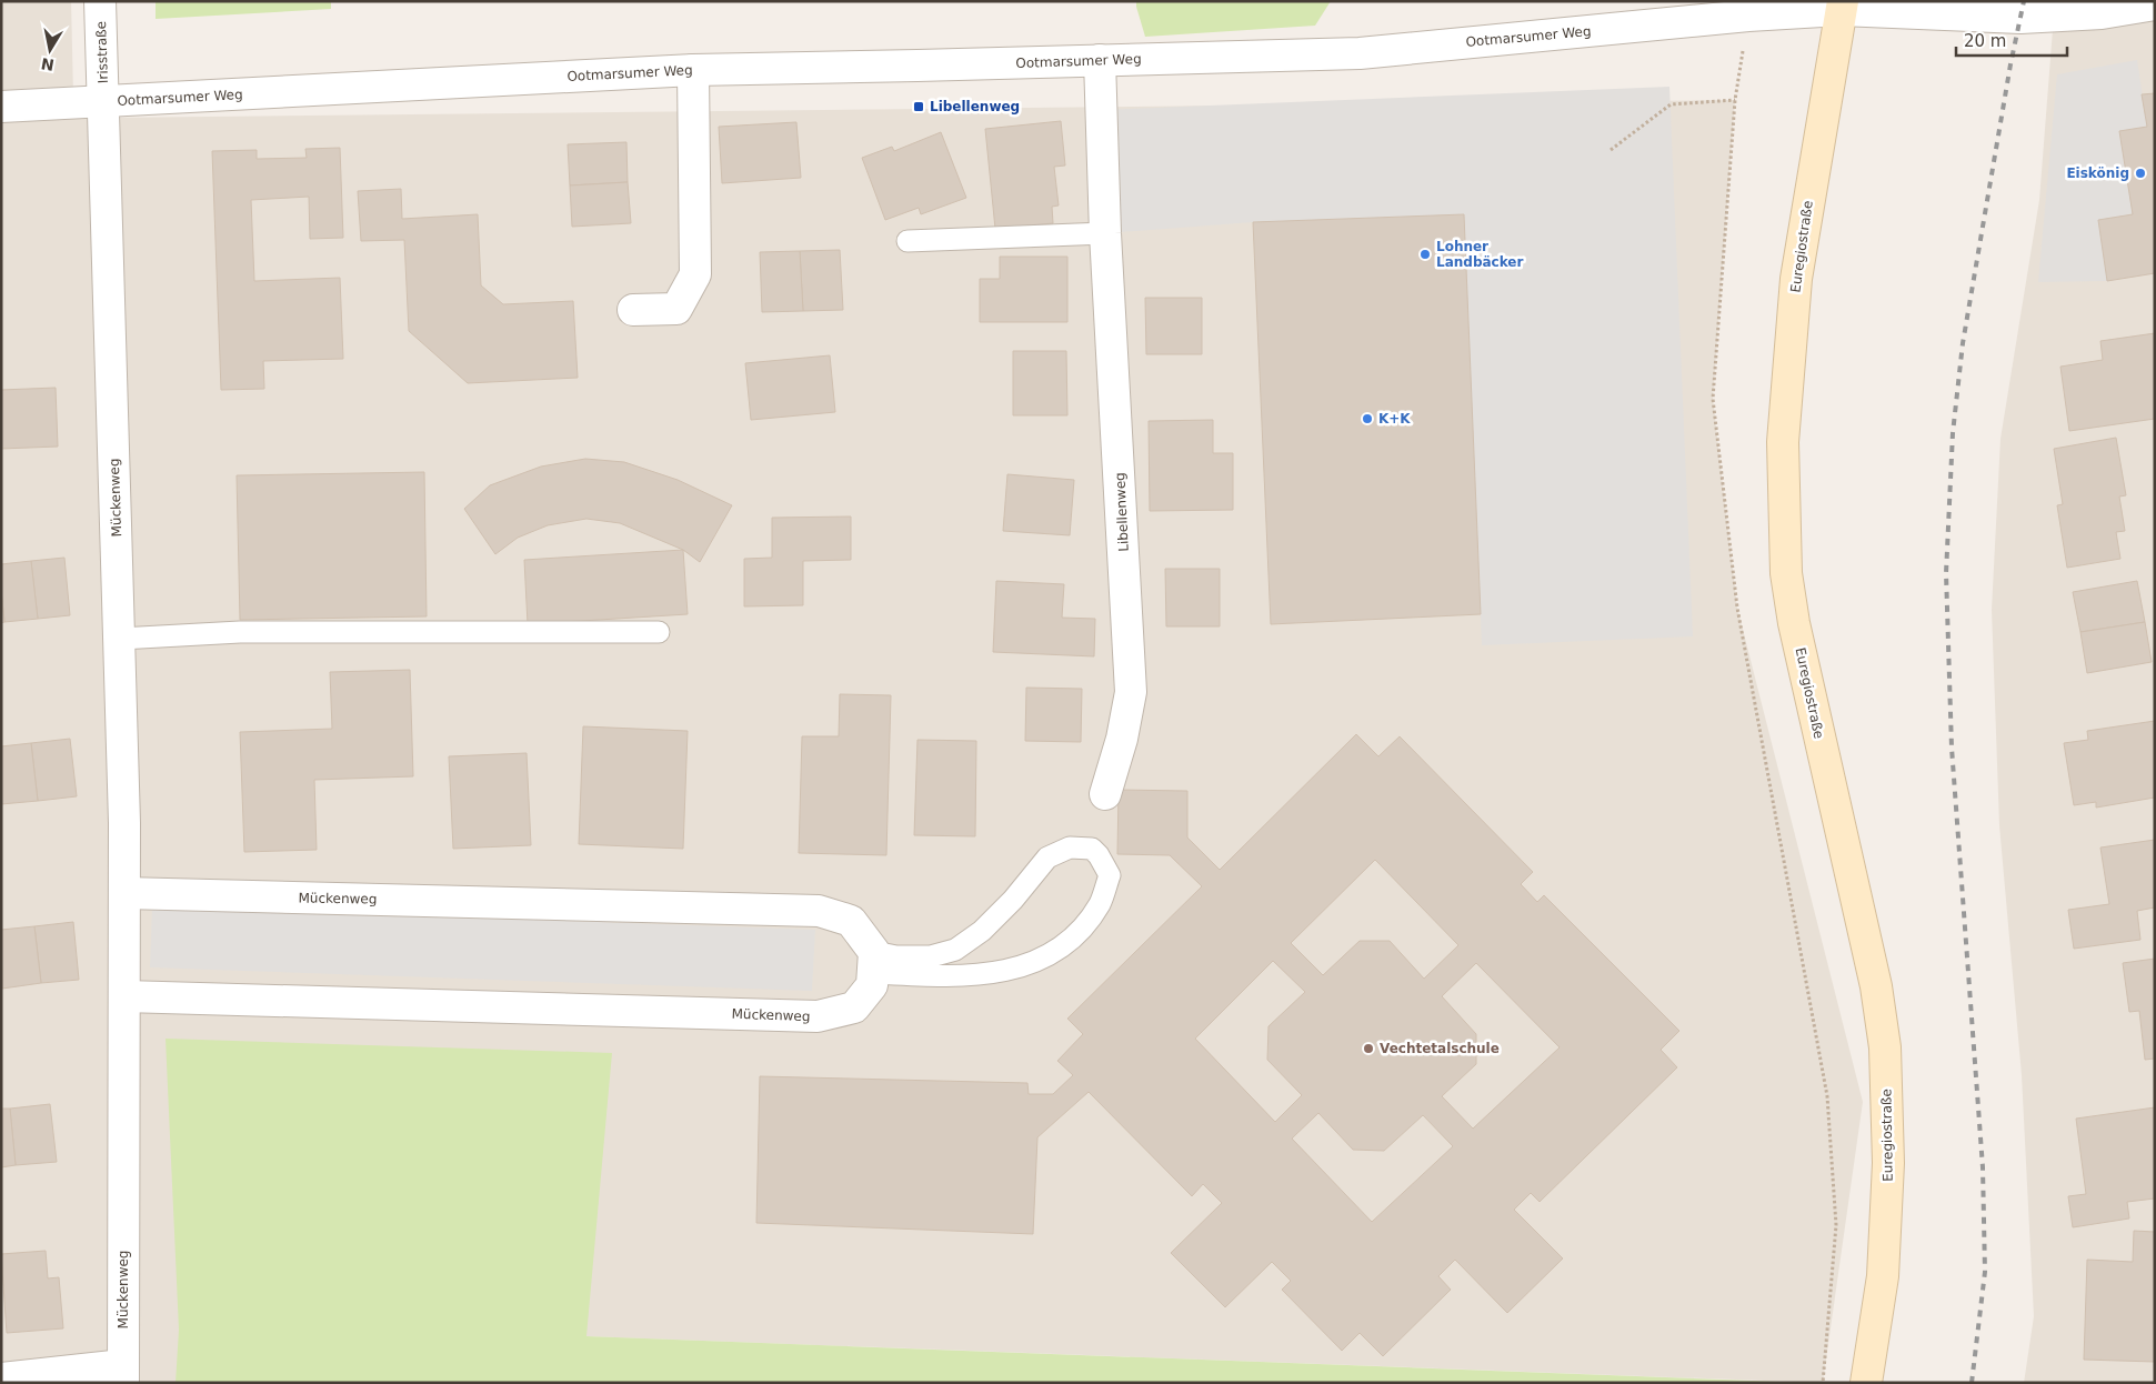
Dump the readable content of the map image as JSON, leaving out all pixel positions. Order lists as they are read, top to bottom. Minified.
{"streets":{"main road":["Euregiostraße"],"street":["Ootmarsumer Weg","Irisstraße","Mückenweg","Libellenweg"]},"crossings":[["Ootmarsumer Weg","Irisstraße"],["Ootmarsumer Weg","Euregiostraße"],["Ootmarsumer Weg","Mückenweg"],["Ootmarsumer Weg","Libellenweg"],["Irisstraße","Mückenweg"]],"places":{"transit":["Libellenweg"],"other":["Eiskönig","Lohner Landbäcker","K+K","Vechtetalschule"]},"scale_bar":"20 m","north":"bottom"}
